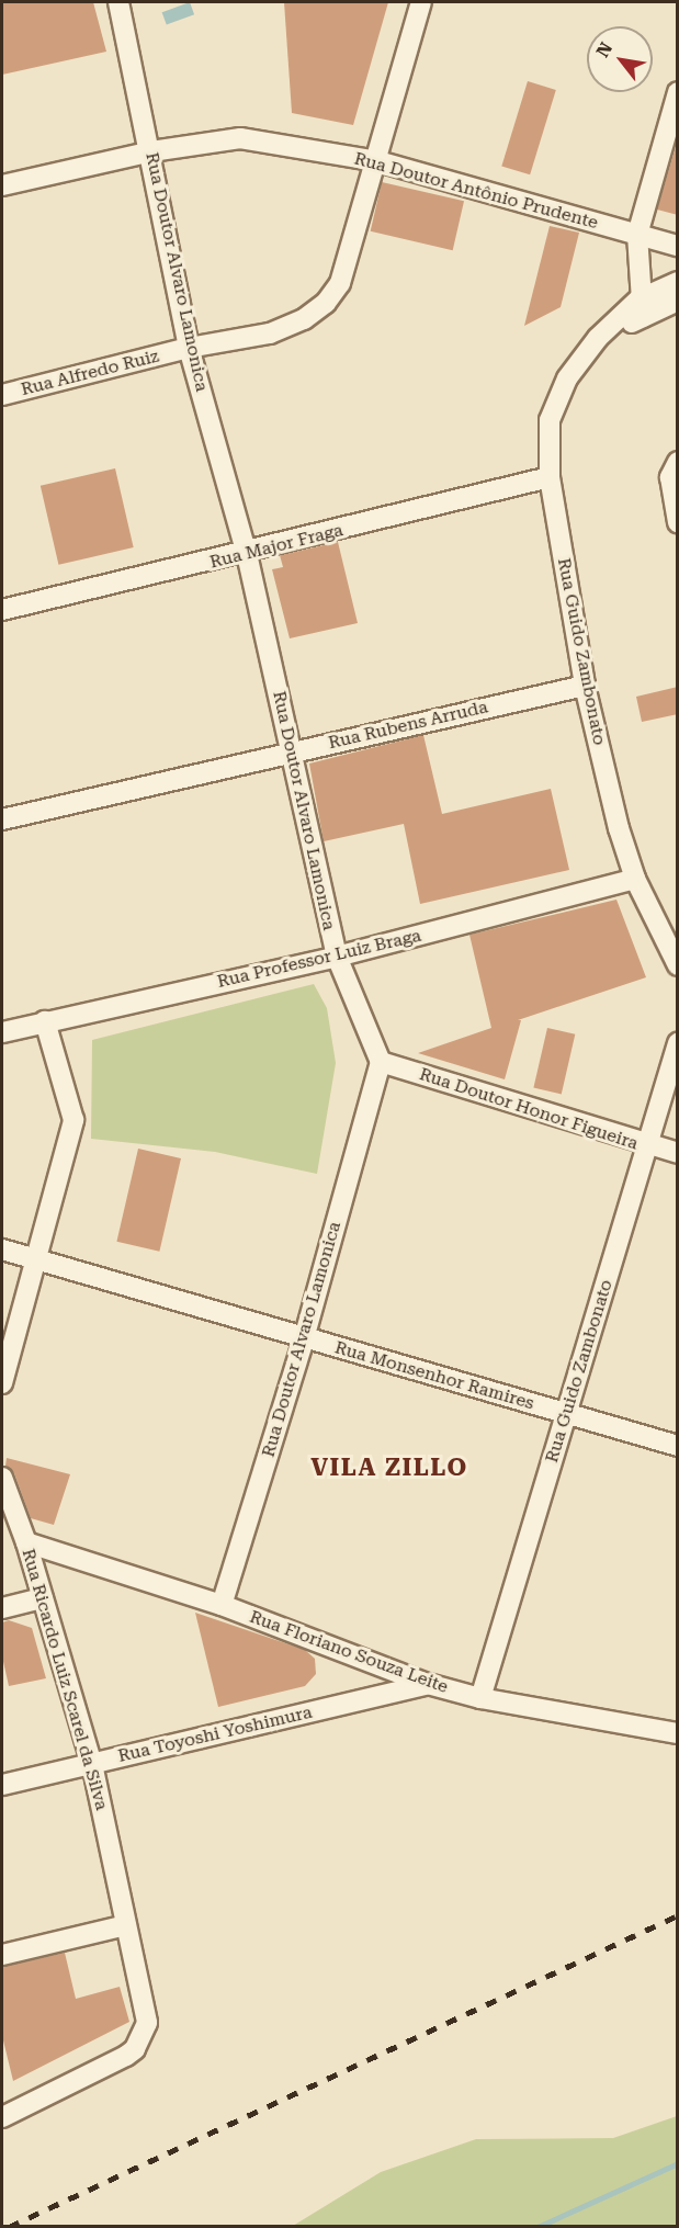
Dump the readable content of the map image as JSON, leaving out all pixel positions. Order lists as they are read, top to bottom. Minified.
{"streets":{"street":["Rua Doutor Antônio Prudente","Rua Doutor Alvaro Lamonica","Rua Alfredo Ruiz","Rua Major Fraga","Rua Guido Zambonato","Rua Rubens Arruda","Rua Professor Luiz Braga","Rua Doutor Honor Figueira","Rua Monsenhor Ramires","Rua Floriano Souza Leite","Rua Ricardo Luiz Scarel da Silva","Rua Toyoshi Yoshimura"]},"crossings":[["Rua Doutor Antônio Prudente","Rua Doutor Alvaro Lamonica"],["Rua Doutor Antônio Prudente","Rua Alfredo Ruiz"],["Rua Doutor Alvaro Lamonica","Rua Alfredo Ruiz"],["Rua Doutor Alvaro Lamonica","Rua Major Fraga"],["Rua Doutor Alvaro Lamonica","Rua Rubens Arruda"],["Rua Doutor Alvaro Lamonica","Rua Professor Luiz Braga"],["Rua Doutor Alvaro Lamonica","Rua Doutor Honor Figueira"],["Rua Doutor Alvaro Lamonica","Rua Monsenhor Ramires"],["Rua Doutor Alvaro Lamonica","Rua Floriano Souza Leite"],["Rua Major Fraga","Rua Guido Zambonato"],["Rua Guido Zambonato","Rua Rubens Arruda"],["Rua Guido Zambonato","Rua Professor Luiz Braga"],["Rua Guido Zambonato","Rua Doutor Honor Figueira"],["Rua Guido Zambonato","Rua Monsenhor Ramires"],["Rua Guido Zambonato","Rua Floriano Souza Leite"],["Rua Floriano Souza Leite","Rua Ricardo Luiz Scarel da Silva"],["Rua Floriano Souza Leite","Rua Toyoshi Yoshimura"],["Rua Ricardo Luiz Scarel da Silva","Rua Toyoshi Yoshimura"]],"districts":["VILA ZILLO"],"north":"top left"}
